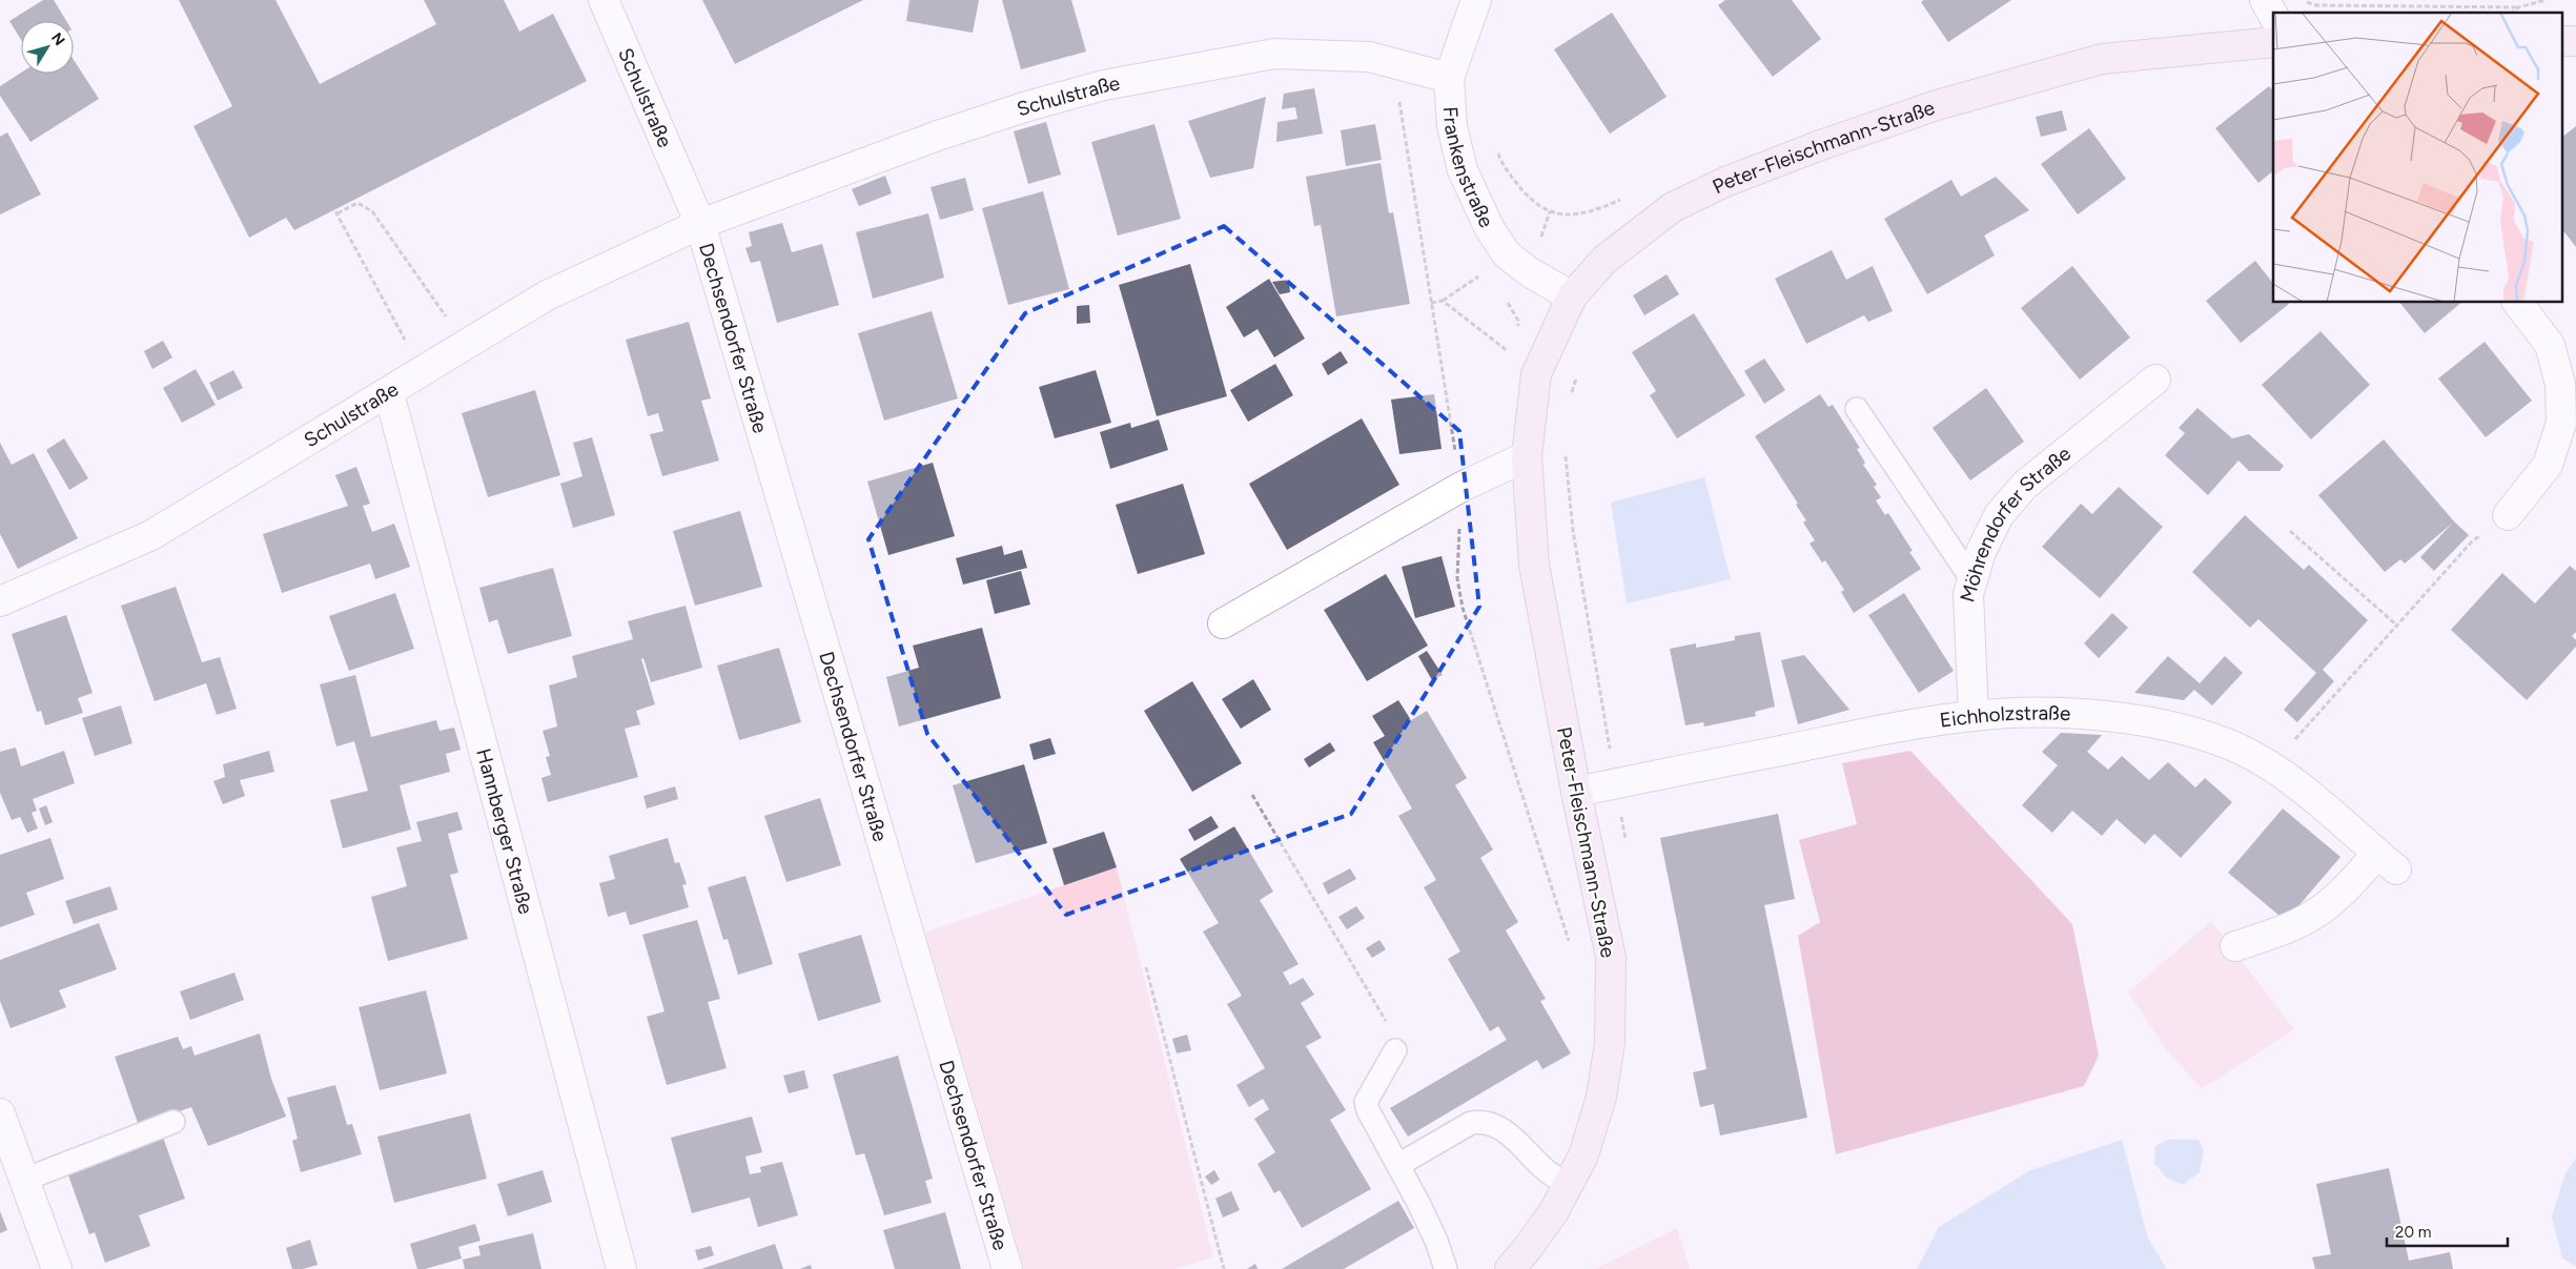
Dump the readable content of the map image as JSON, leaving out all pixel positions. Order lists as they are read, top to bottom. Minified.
{"streets":{"street":["Schulstraße","Peter-Fleischmann-Straße","Frankenstraße","Dechsendorfer Straße","Möhrendorfer Straße","Eichholzstraße","Hannberger Straße"]},"crossings":[["Schulstraße","Frankenstraße"],["Schulstraße","Dechsendorfer Straße"],["Schulstraße","Hannberger Straße"],["Peter-Fleischmann-Straße","Frankenstraße"],["Peter-Fleischmann-Straße","Eichholzstraße"],["Möhrendorfer Straße","Eichholzstraße"]],"scale_bar":"20 m","north":"top right"}
